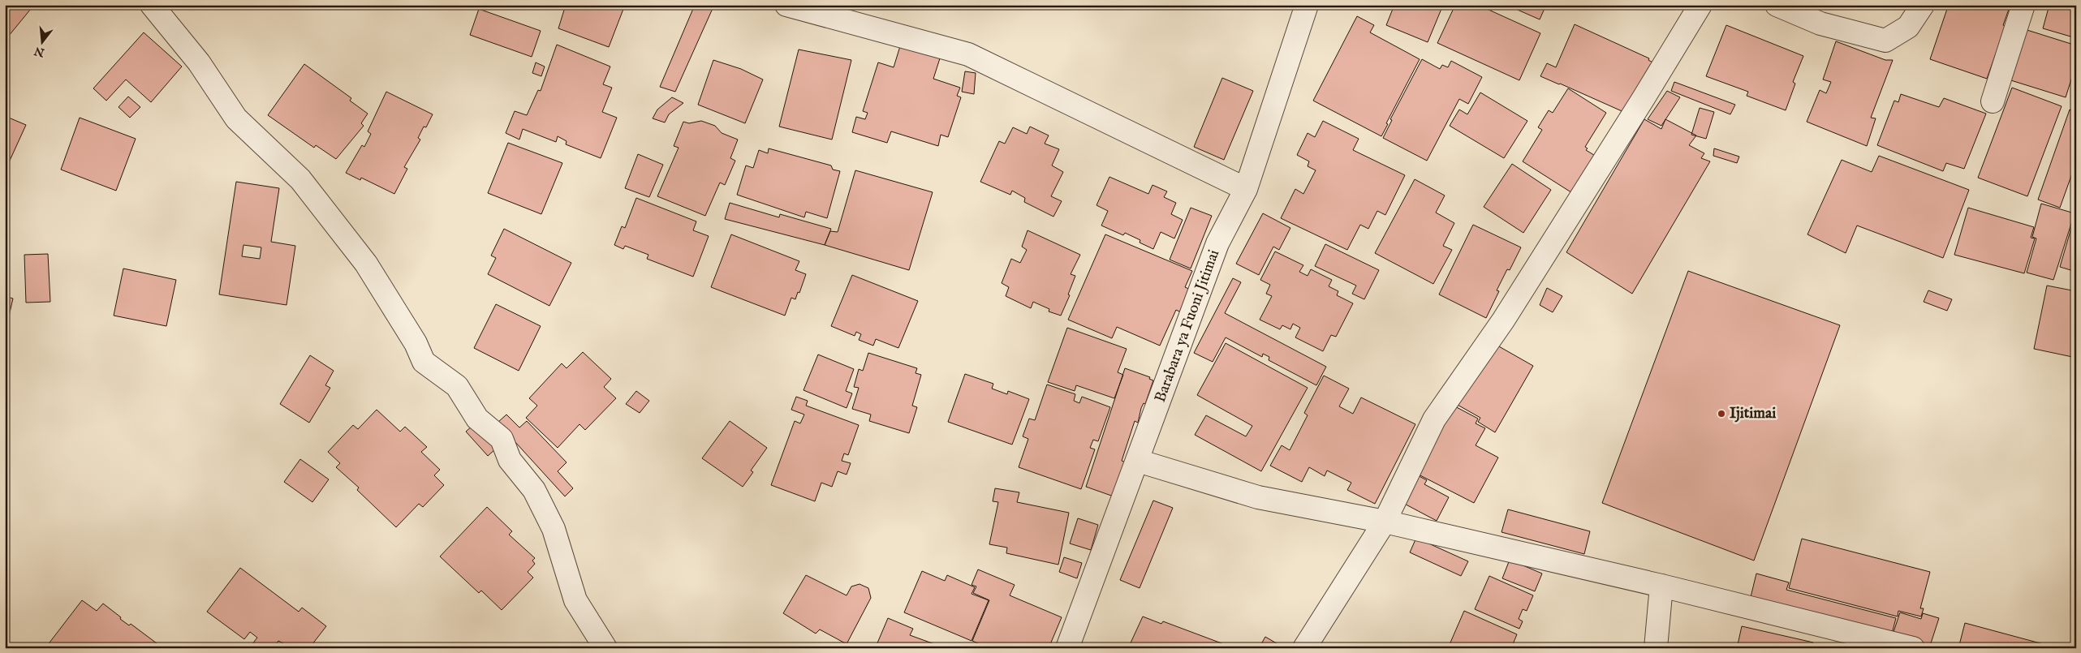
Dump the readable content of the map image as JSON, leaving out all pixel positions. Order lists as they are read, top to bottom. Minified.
{"streets":{"street":["Barabara ya Fuoni Jitimai"]},"places":["Ijitimai"],"north":"bottom"}
